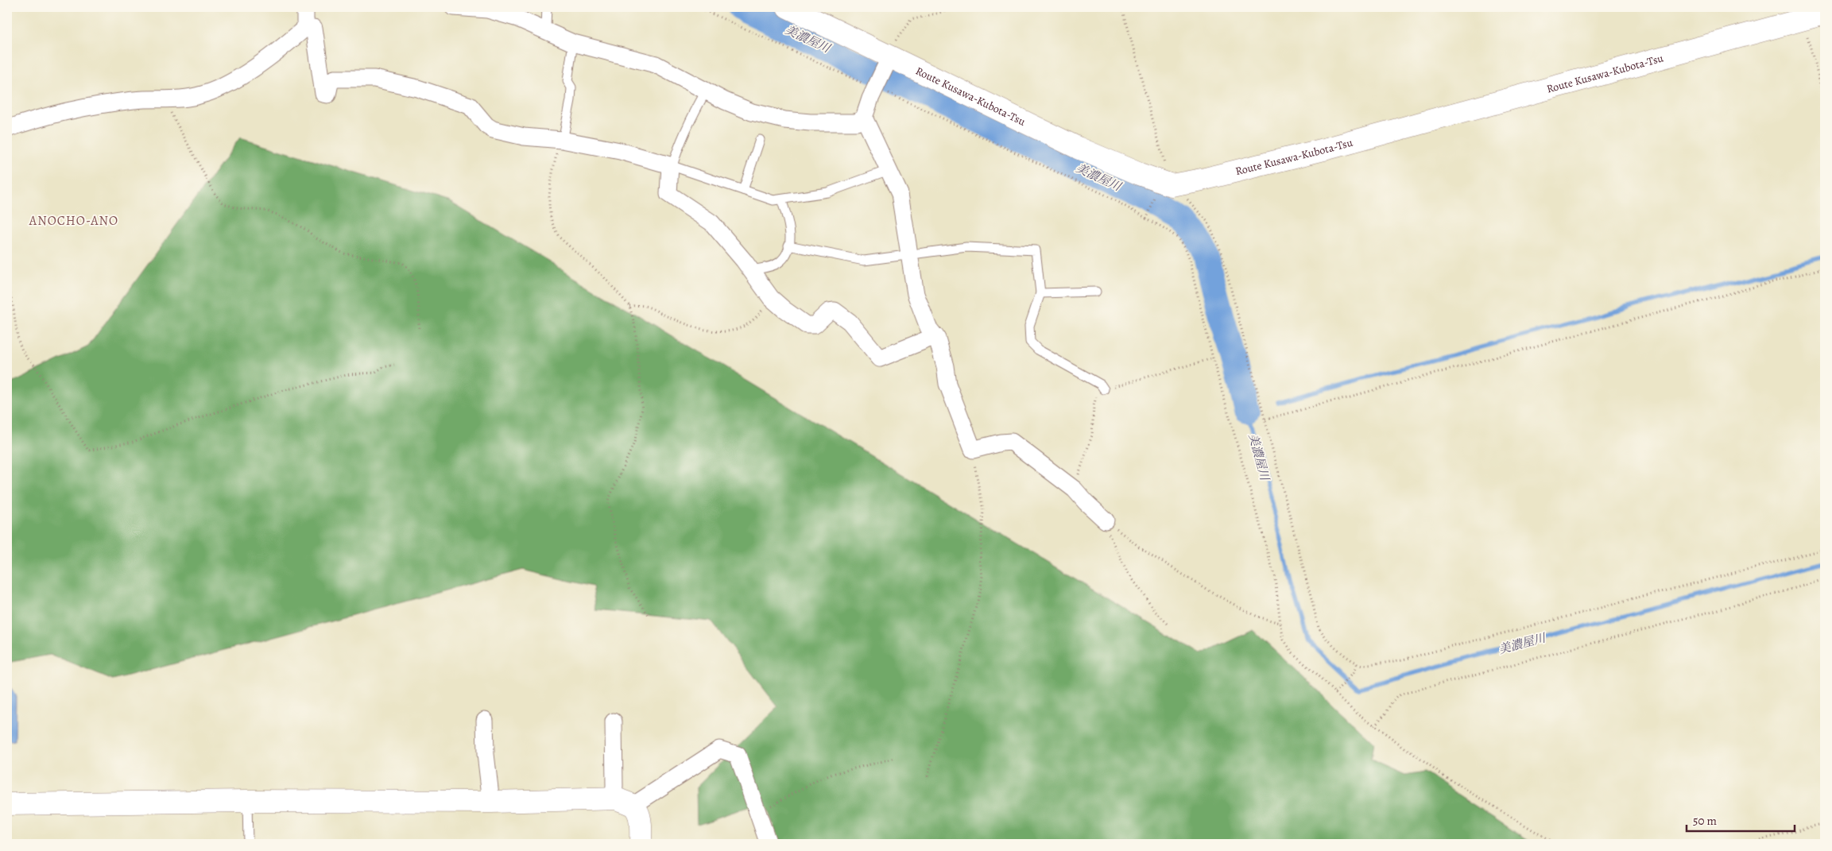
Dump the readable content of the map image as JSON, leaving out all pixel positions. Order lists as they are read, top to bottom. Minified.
{"streets":{"main road":["Route Kusawa-Kubota-Tsu"]},"districts":["ANOCHO-ANO"],"water":["美濃屋川"],"scale_bar":"50 m"}
